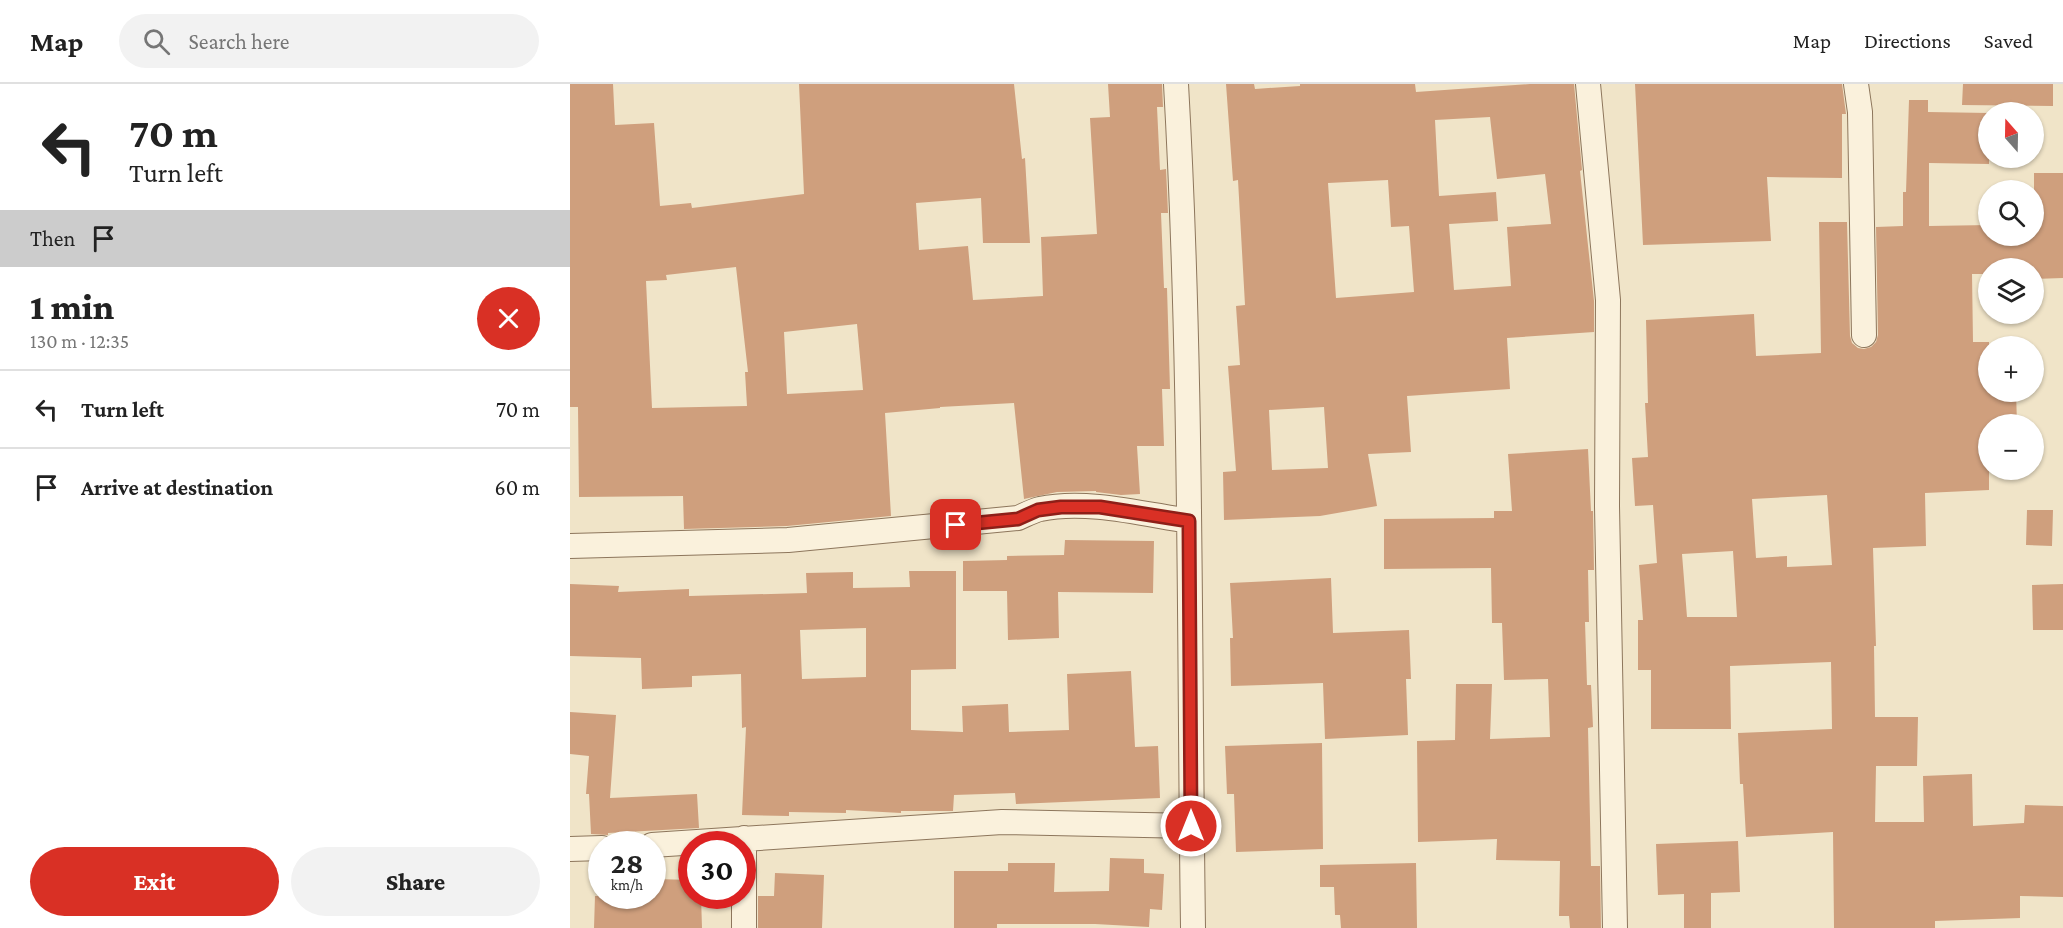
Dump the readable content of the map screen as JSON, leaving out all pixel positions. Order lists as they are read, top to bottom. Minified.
{"north":"top","page":{"header":"Map","search":"Search here","nav":["Map","Directions","Saved"],"turn":["70 m","Turn left"],"map_buttons":["+","−"],"then":"Then","heading":["1 min","130 m · 12:35"],"list":[{"name":"Turn left","value":"70 m"},{"name":"Arrive at destination","value":"60 m"}],"speed":"28 km/h","limit":"30","buttons":["Exit","Share"]}}
